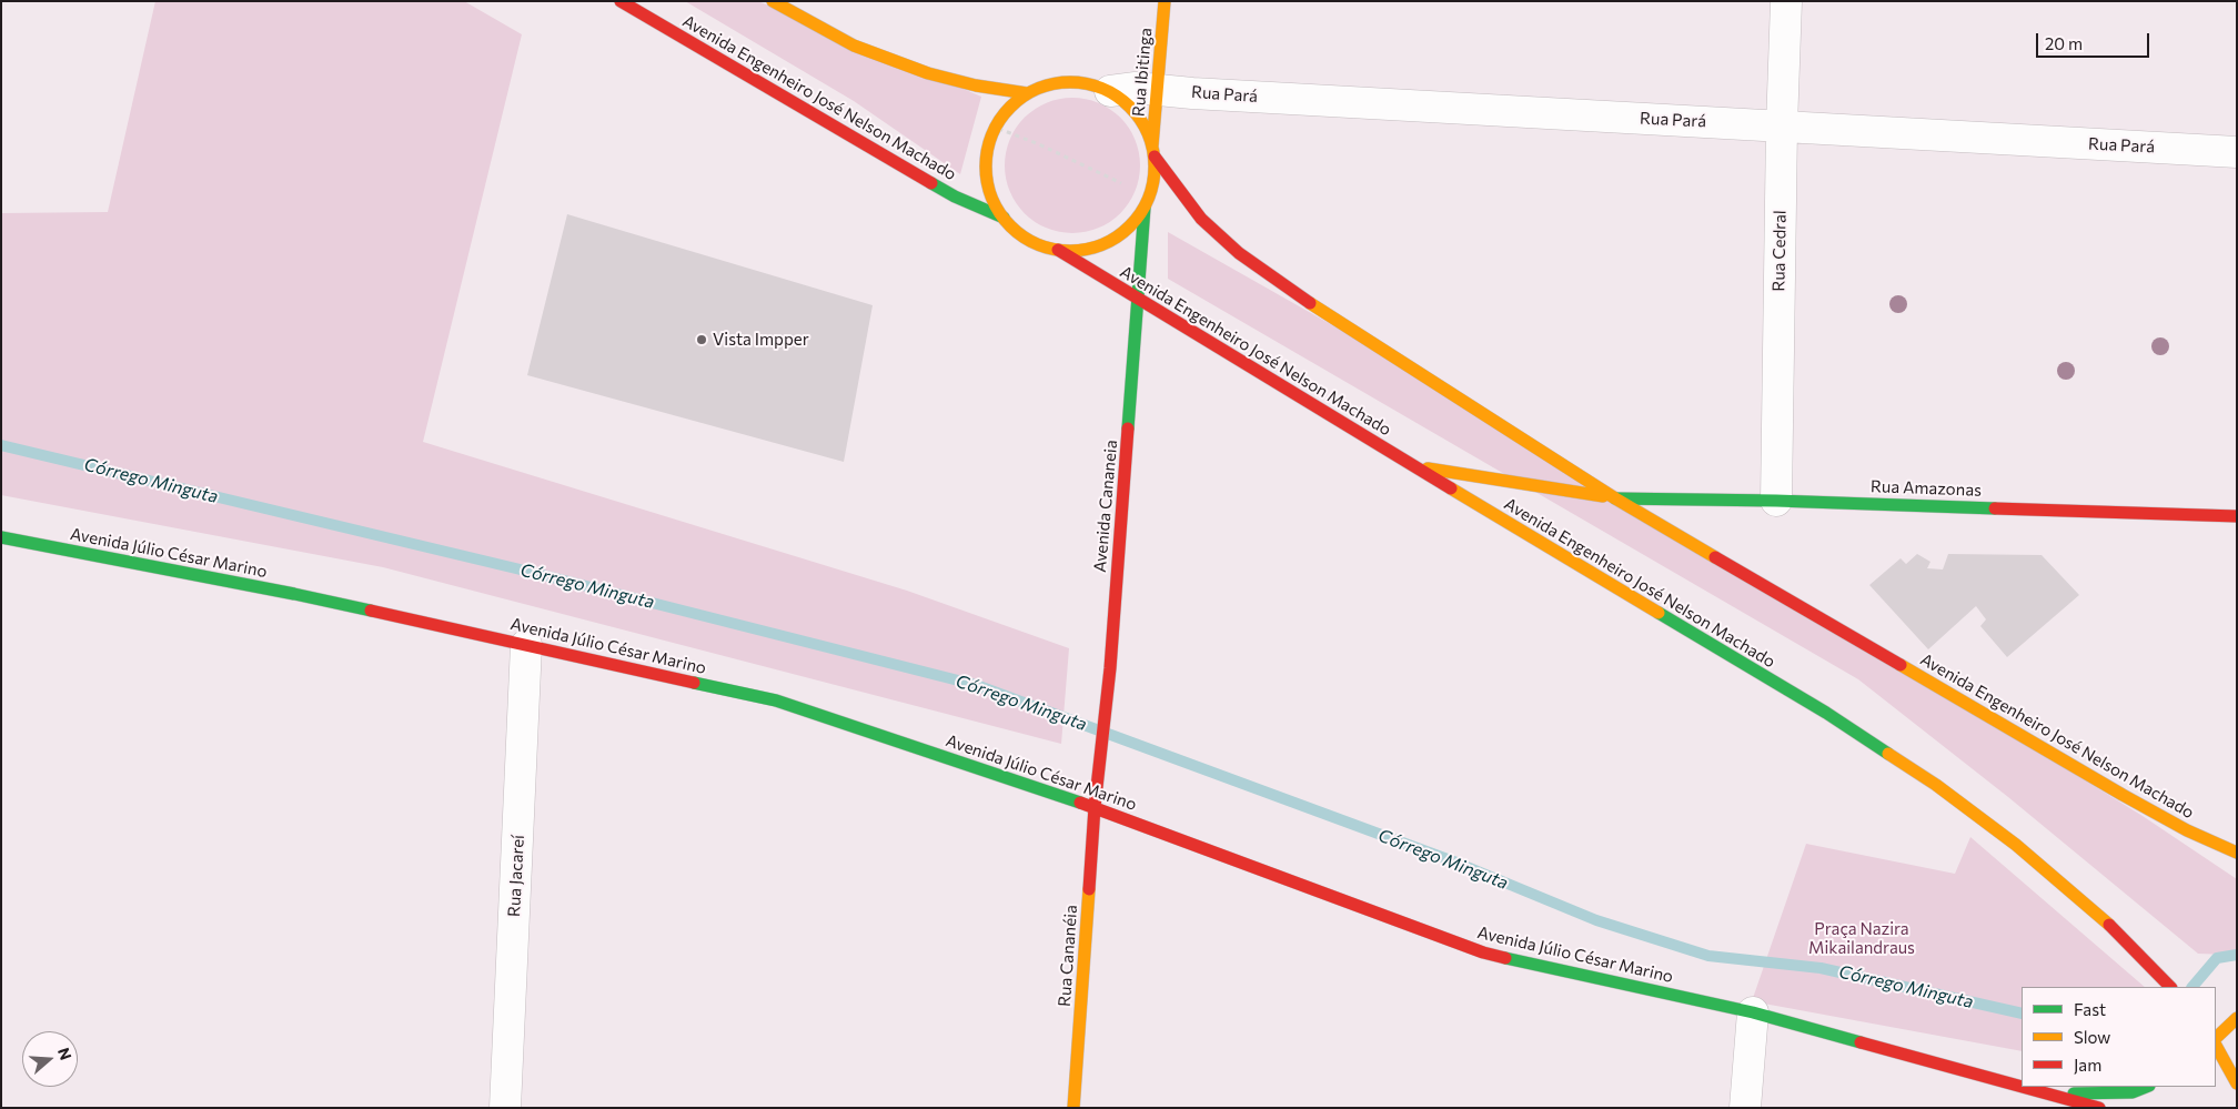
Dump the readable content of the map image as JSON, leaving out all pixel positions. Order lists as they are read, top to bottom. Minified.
{"streets":{"main road":["Rua Ibitinga","Avenida Engenheiro José Nelson Machado","Rua Amazonas","Avenida Cananeia","Avenida Júlio César Marino","Rua Cananéia"],"street":["Rua Pará","Rua Cedral","Rua Jacareí"]},"crossings":[["Rua Ibitinga","Rua Pará"],["Rua Ibitinga","Avenida Engenheiro José Nelson Machado"],["Rua Ibitinga","Avenida Cananeia"],["Rua Pará","Avenida Engenheiro José Nelson Machado"],["Rua Pará","Rua Cedral"],["Avenida Engenheiro José Nelson Machado","Rua Amazonas"],["Avenida Engenheiro José Nelson Machado","Avenida Cananeia"],["Rua Cedral","Rua Amazonas"],["Avenida Cananeia","Avenida Júlio César Marino"],["Avenida Cananeia","Rua Cananéia"],["Avenida Júlio César Marino","Rua Jacareí"],["Avenida Júlio César Marino","Rua Cananéia"]],"water":["Córrego Minguta"],"parks":["Praça Nazira Mikailandraus"],"places":["Vista Impper"],"legend":["Fast","Slow","Jam"],"scale_bar":"20 m","north":"right"}
